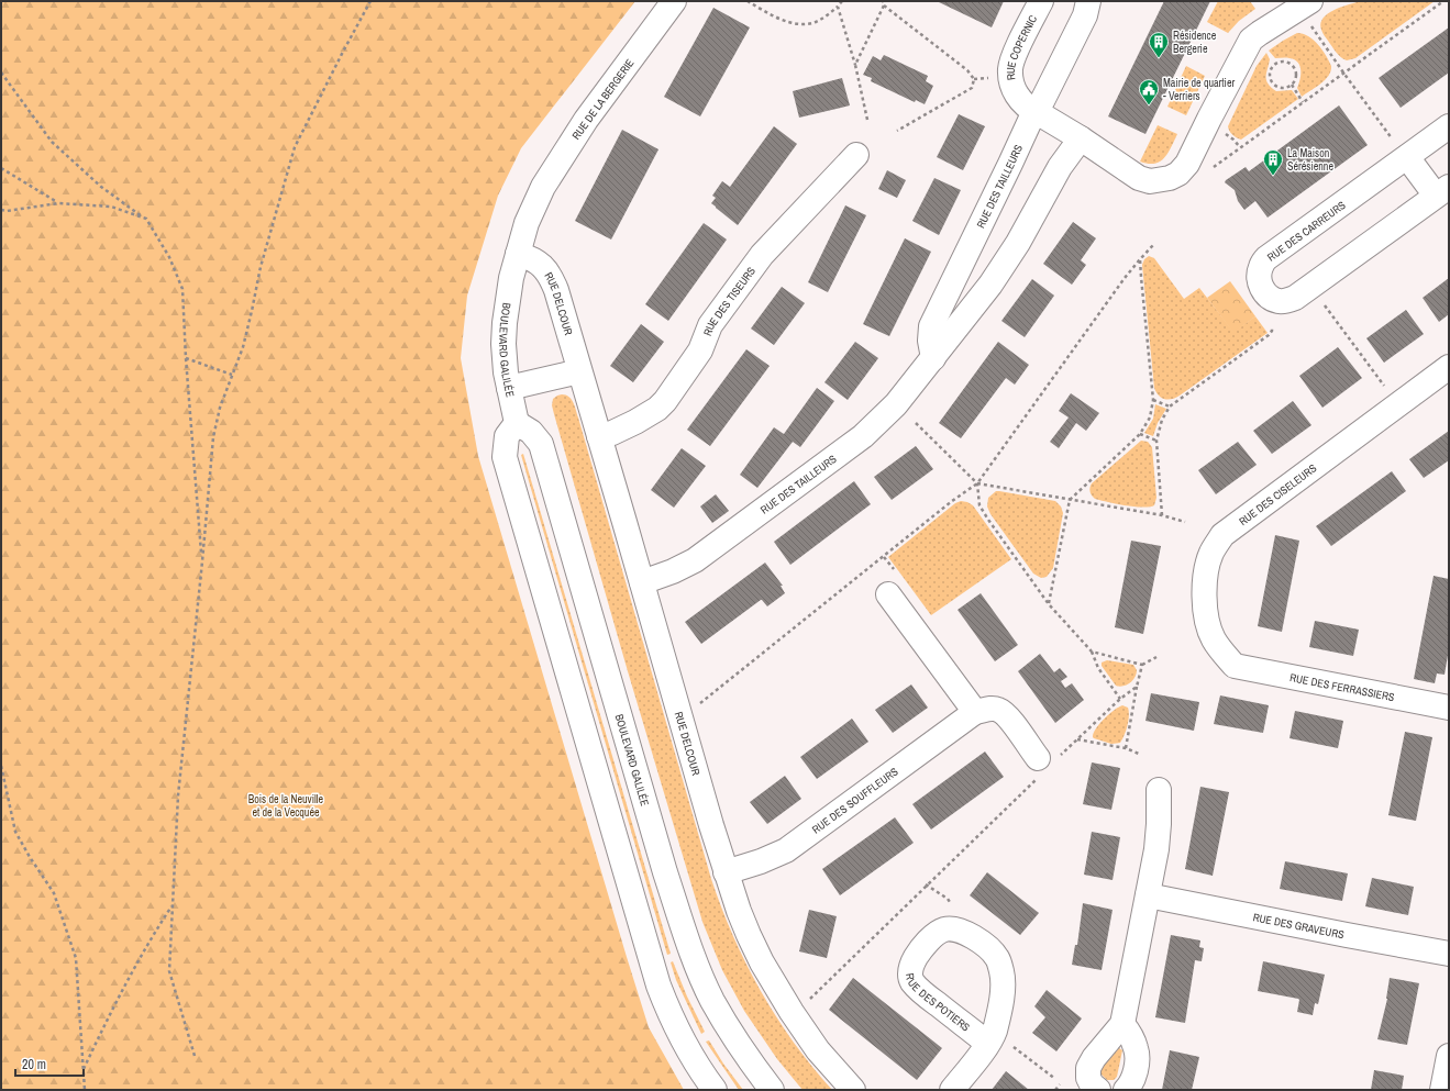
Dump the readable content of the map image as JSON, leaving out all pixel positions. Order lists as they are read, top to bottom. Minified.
{"streets":{"street":["RUE COPERNIC","RUE DE LA BERGERIE","RUE DES TAILLEURS","RUE DES CARREURS","RUE DES TISEURS","RUE DELCOUR","BOULEVARD GALILÉE","RUE DES CISELEURS","RUE DES FERRASSIERS","RUE DES SOUFFLEURS","RUE DES GRAVEURS"]},"crossings":[["RUE COPERNIC","RUE DES TAILLEURS"],["RUE DE LA BERGERIE","BOULEVARD GALILÉE"],["RUE DES TAILLEURS","RUE DELCOUR"],["RUE DES TISEURS","RUE DELCOUR"],["RUE DELCOUR","BOULEVARD GALILÉE"],["RUE DELCOUR","RUE DES SOUFFLEURS"],["RUE DES CISELEURS","RUE DES FERRASSIERS"]],"parks":["Bois de la Neuville et de la Vecquée"],"places":{"building":["Résidence Bergerie","La Maison Sérésienne"],"public building":["Mairie de quartier - Verriers"]},"scale_bar":"20 m"}
